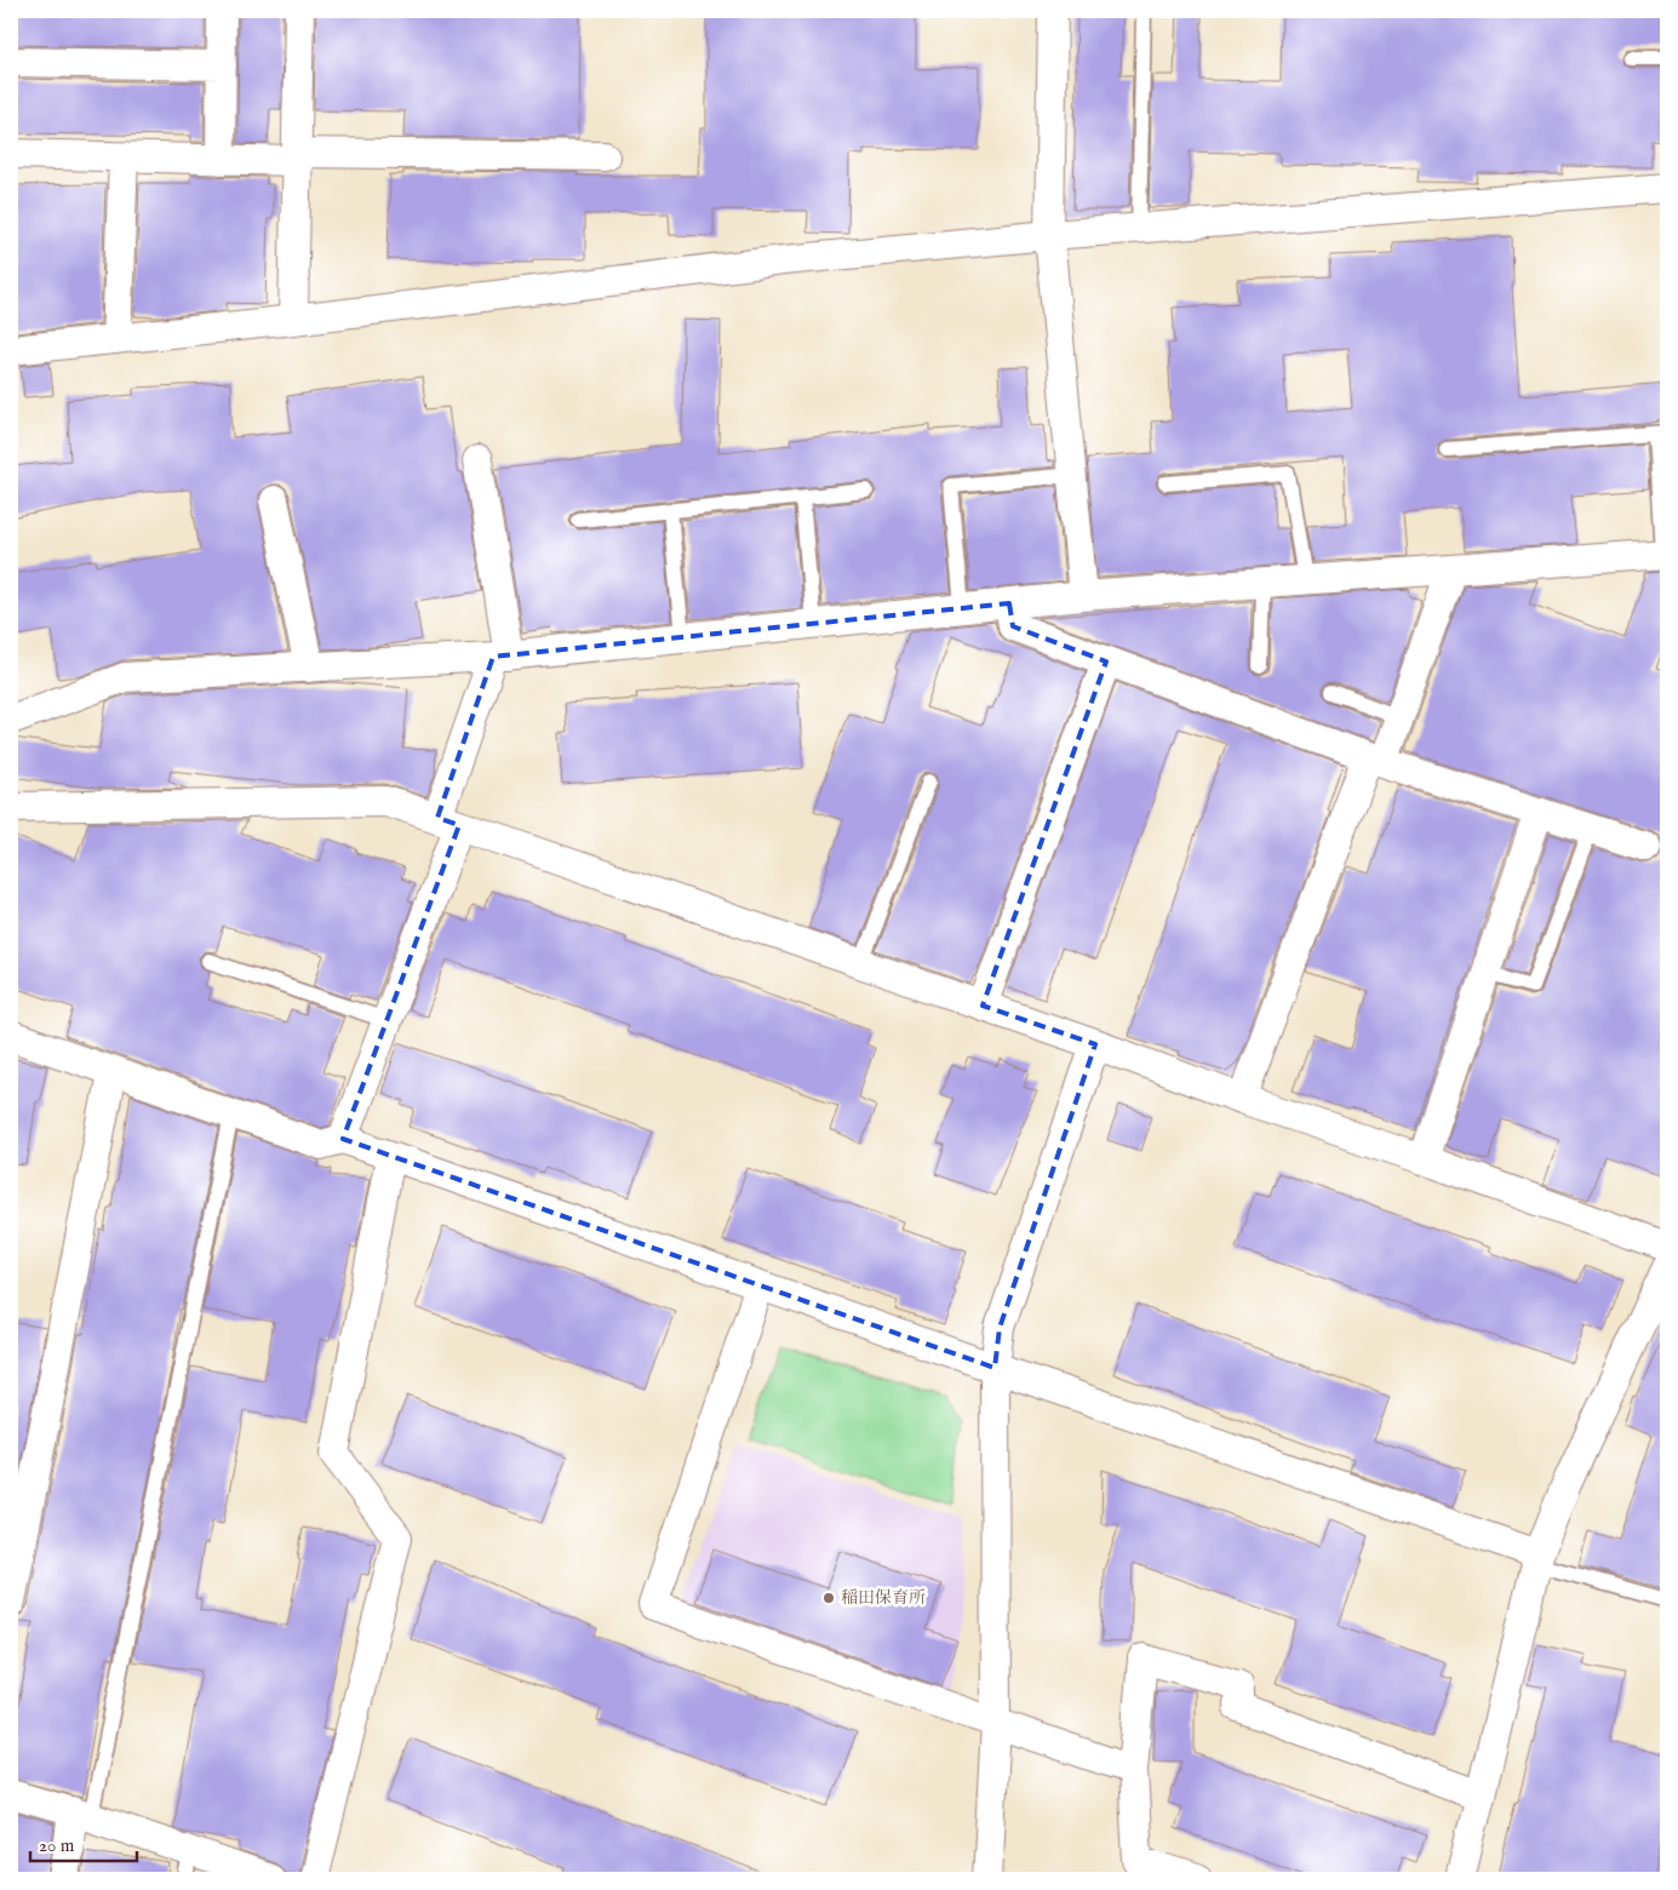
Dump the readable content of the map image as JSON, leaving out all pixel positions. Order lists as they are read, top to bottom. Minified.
{"places":["稲田保育所"],"scale_bar":"20 m"}
